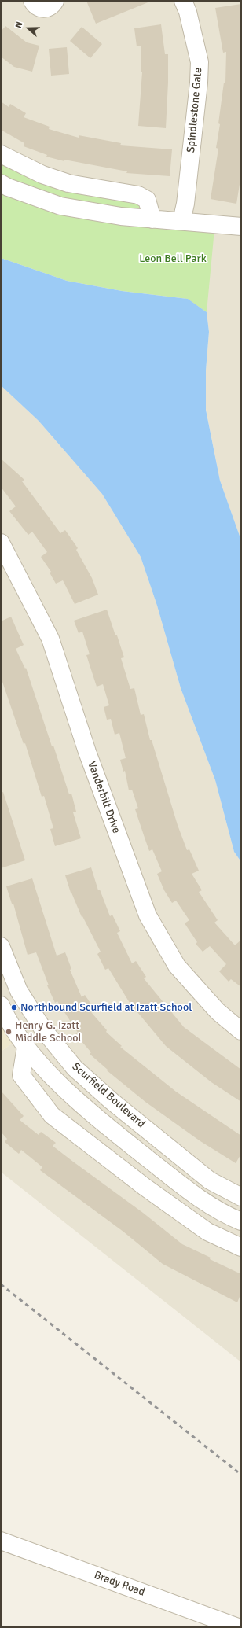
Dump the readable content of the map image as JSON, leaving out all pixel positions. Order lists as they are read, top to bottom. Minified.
{"streets":{"street":["Spindlestone Gate","Vanderbilt Drive","Scurfield Boulevard","Brady Road"]},"parks":["Leon Bell Park"],"places":["Northbound Scurfield at Izatt School","Henry G. Izatt Middle School"],"north":"left"}
